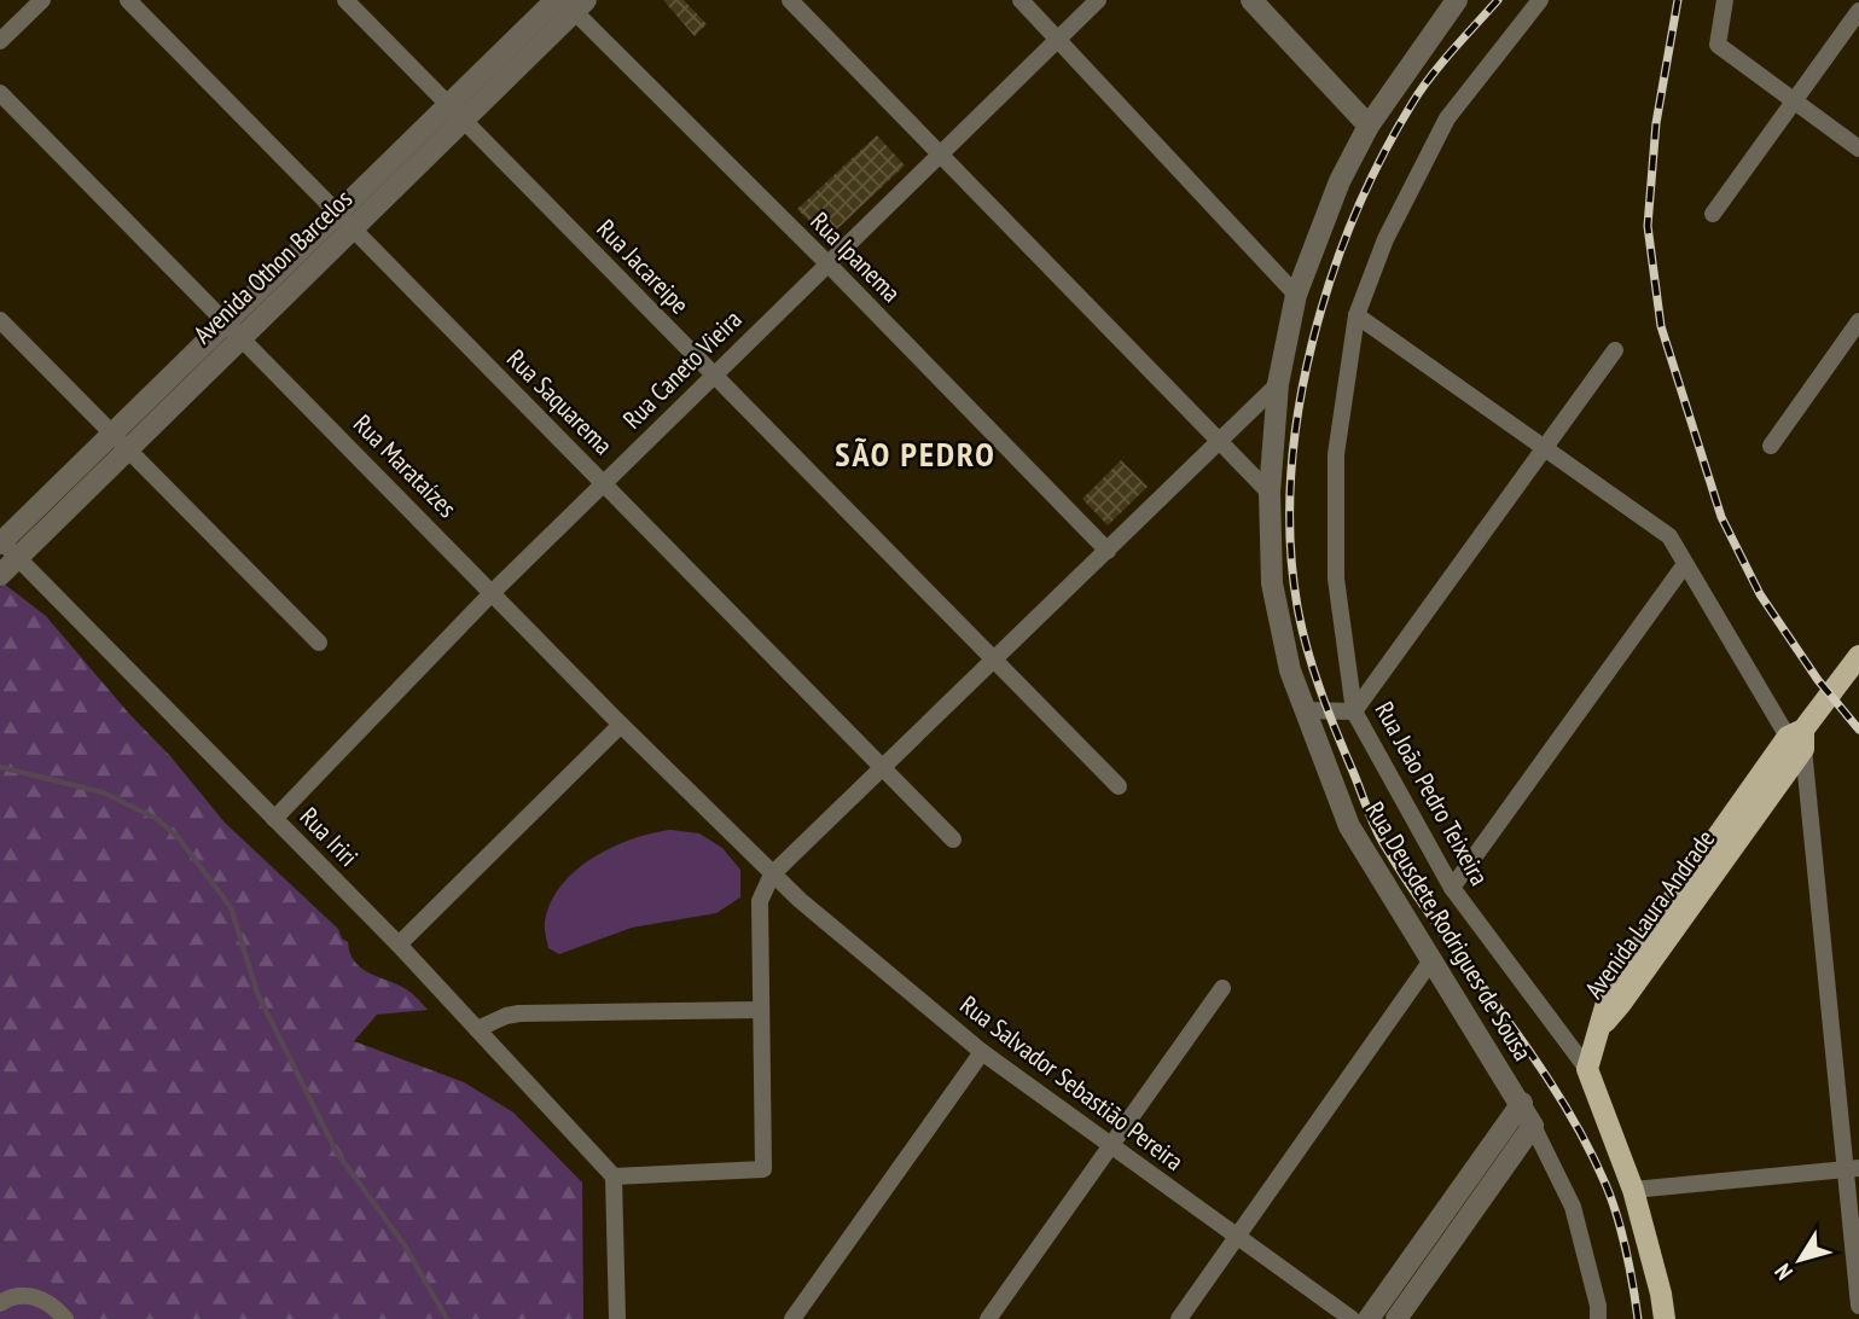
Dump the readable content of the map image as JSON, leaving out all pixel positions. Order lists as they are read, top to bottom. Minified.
{"streets":{"main road":["Avenida Laura Andrade"],"street":["Rua Ipanema","Avenida Othon Barcelos","Rua Jacareipe","Rua Caneto Vieira","Rua Saquarema","Rua Marataízes","Rua João Pedro Teixeira","Rua Iriri","Rua Deusdete Rodrigues de Sousa","Rua Salvador Sebastião Pereira"]},"crossings":[["Rua Ipanema","Avenida Othon Barcelos"],["Rua Ipanema","Rua Caneto Vieira"],["Avenida Othon Barcelos","Rua Jacareipe"],["Avenida Othon Barcelos","Rua Saquarema"],["Avenida Othon Barcelos","Rua Marataízes"],["Avenida Othon Barcelos","Rua Iriri"],["Rua Jacareipe","Rua Caneto Vieira"],["Rua Caneto Vieira","Rua Saquarema"],["Rua Caneto Vieira","Rua Marataízes"],["Rua Caneto Vieira","Rua Iriri"],["Rua Marataízes","Rua Salvador Sebastião Pereira"],["Rua João Pedro Teixeira","Avenida Laura Andrade"]],"districts":["SÃO PEDRO"],"north":"bottom left"}
